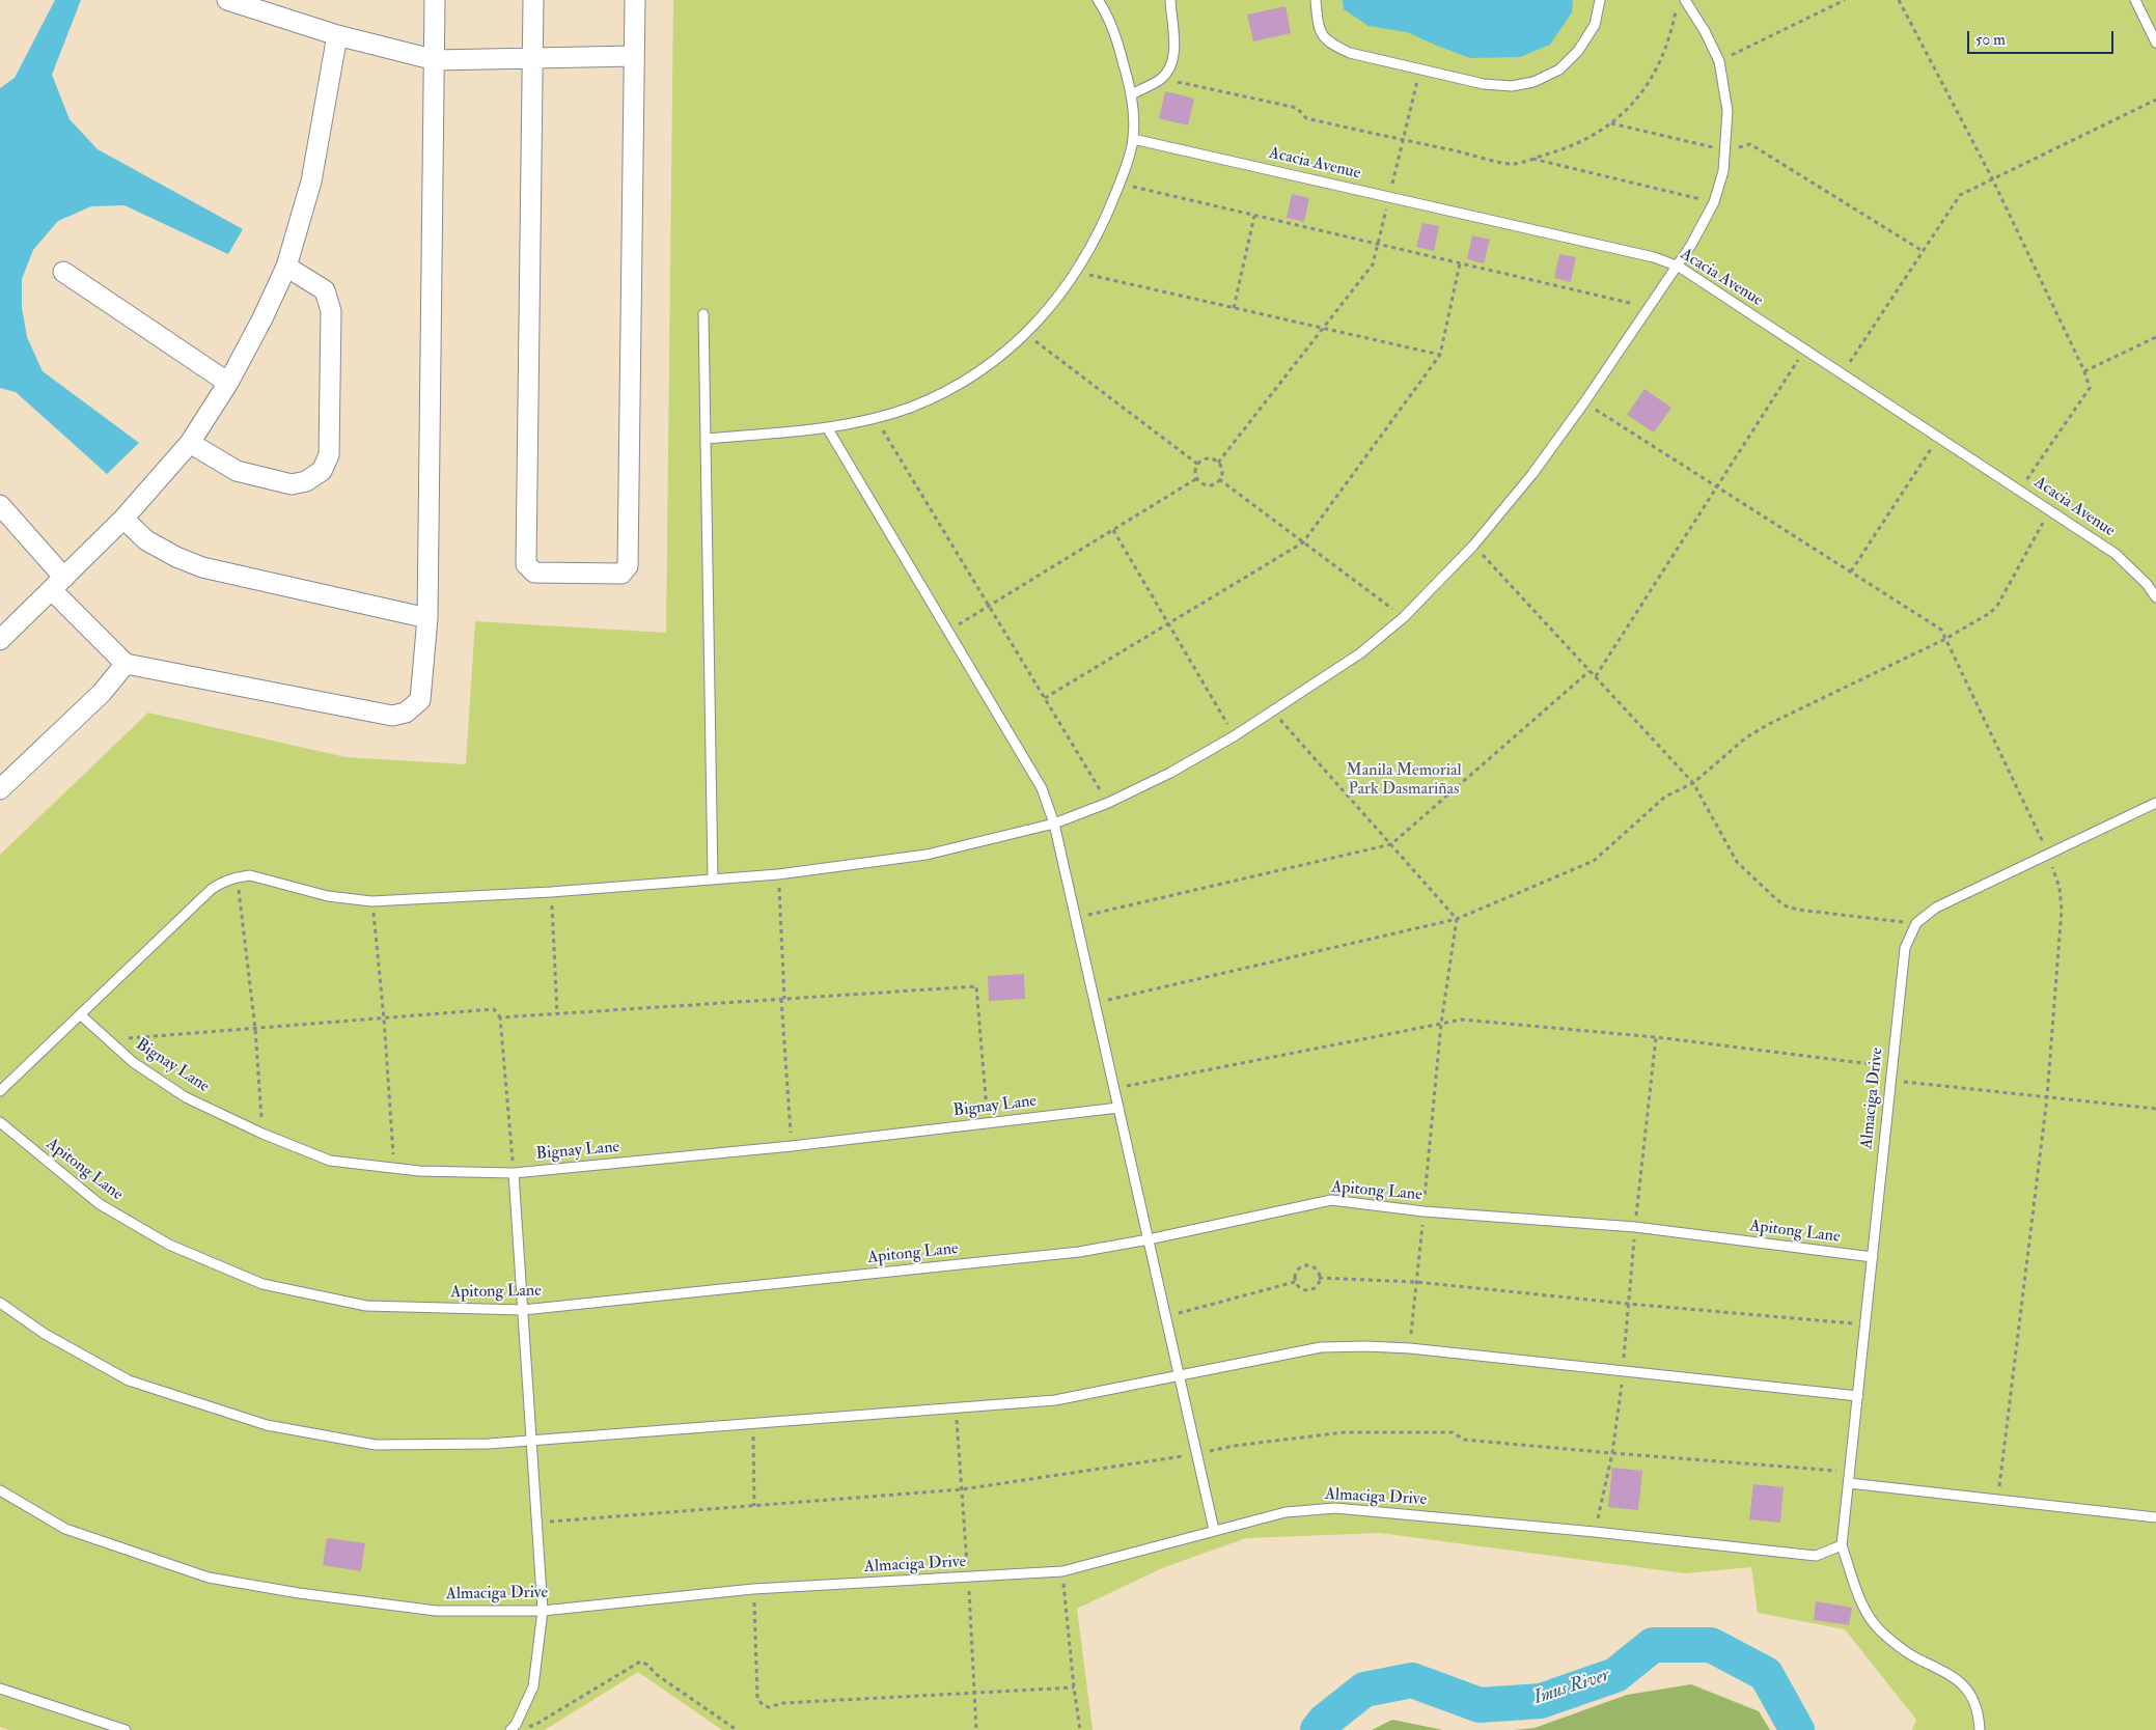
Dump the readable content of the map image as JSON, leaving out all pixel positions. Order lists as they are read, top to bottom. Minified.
{"streets":{"lane":["Acacia Avenue","Bignay Lane","Almaciga Drive","Apitong Lane"]},"crossings":[["Almaciga Drive","Apitong Lane"]],"water":["Imus River"],"parks":["Manila Memorial Park Dasmariñas"],"scale_bar":"50 m"}
